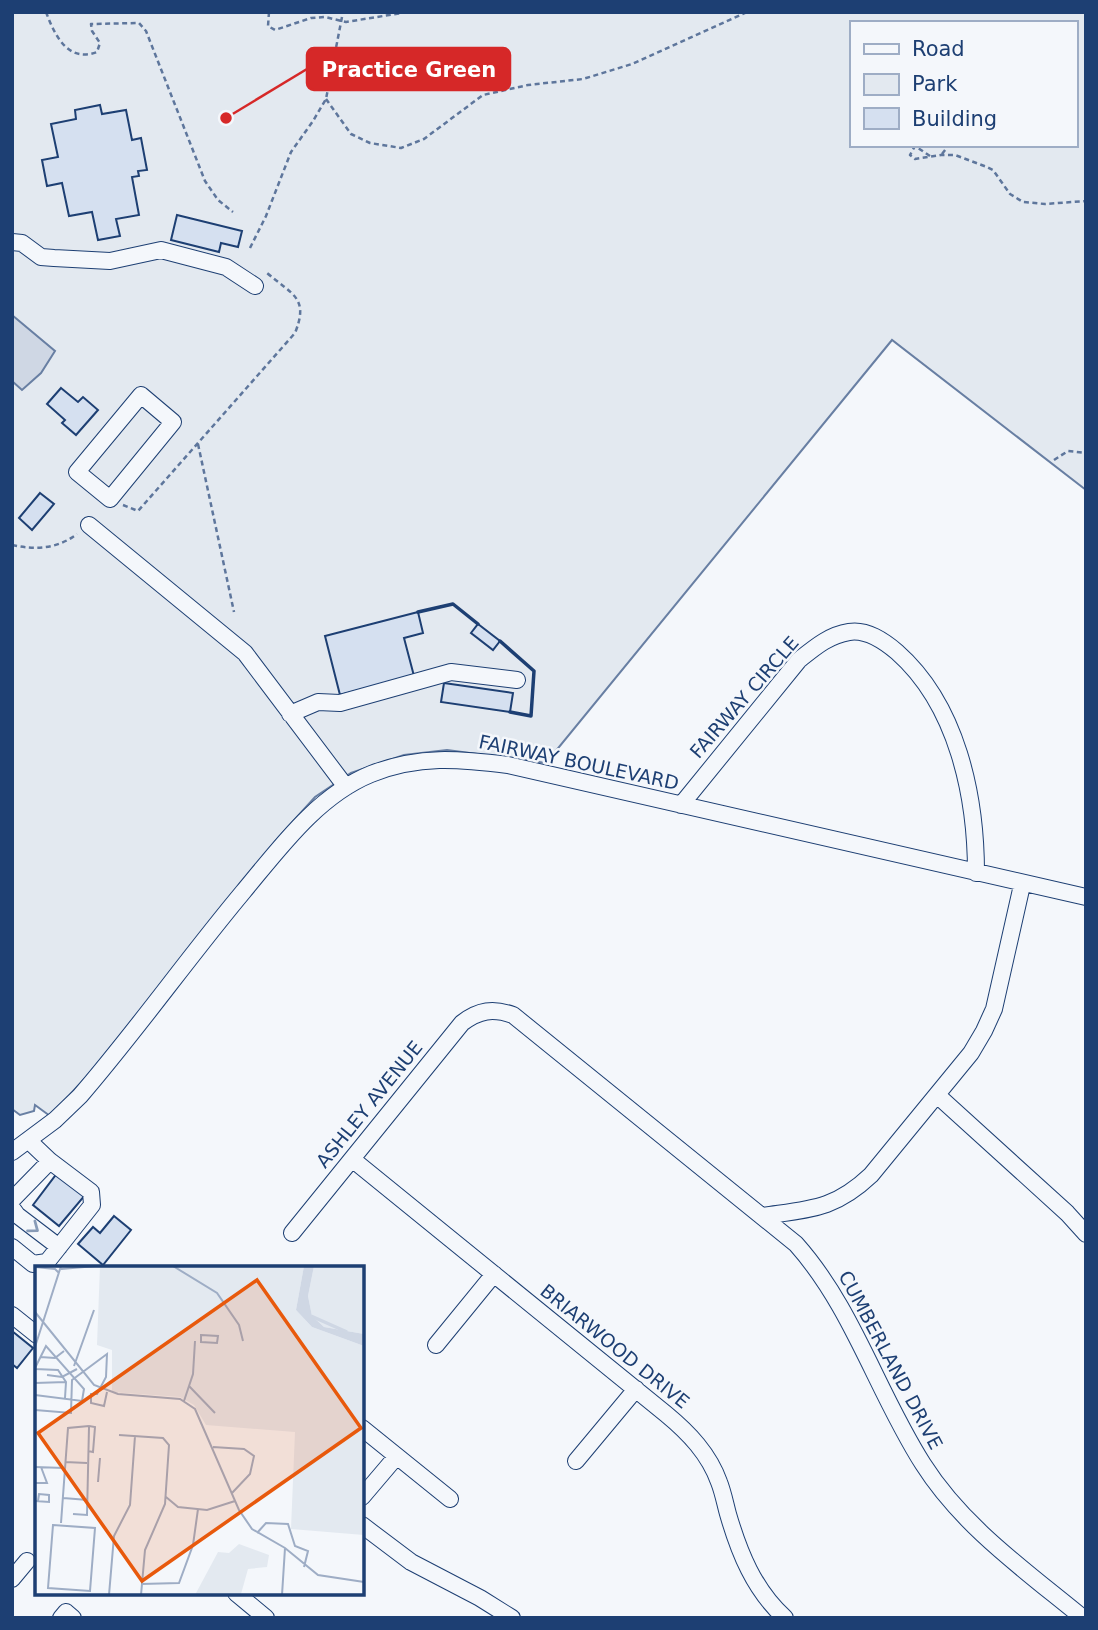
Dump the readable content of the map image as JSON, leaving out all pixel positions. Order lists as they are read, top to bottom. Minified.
{"streets":{"street":["FAIRWAY CIRCLE","FAIRWAY BOULEVARD","ASHLEY AVENUE","BRIARWOOD DRIVE","CUMBERLAND DRIVE"]},"crossings":[["FAIRWAY CIRCLE","FAIRWAY BOULEVARD"],["ASHLEY AVENUE","BRIARWOOD DRIVE"],["ASHLEY AVENUE","CUMBERLAND DRIVE"]],"places":["Practice Green"],"legend":["Road","Park","Building"]}
